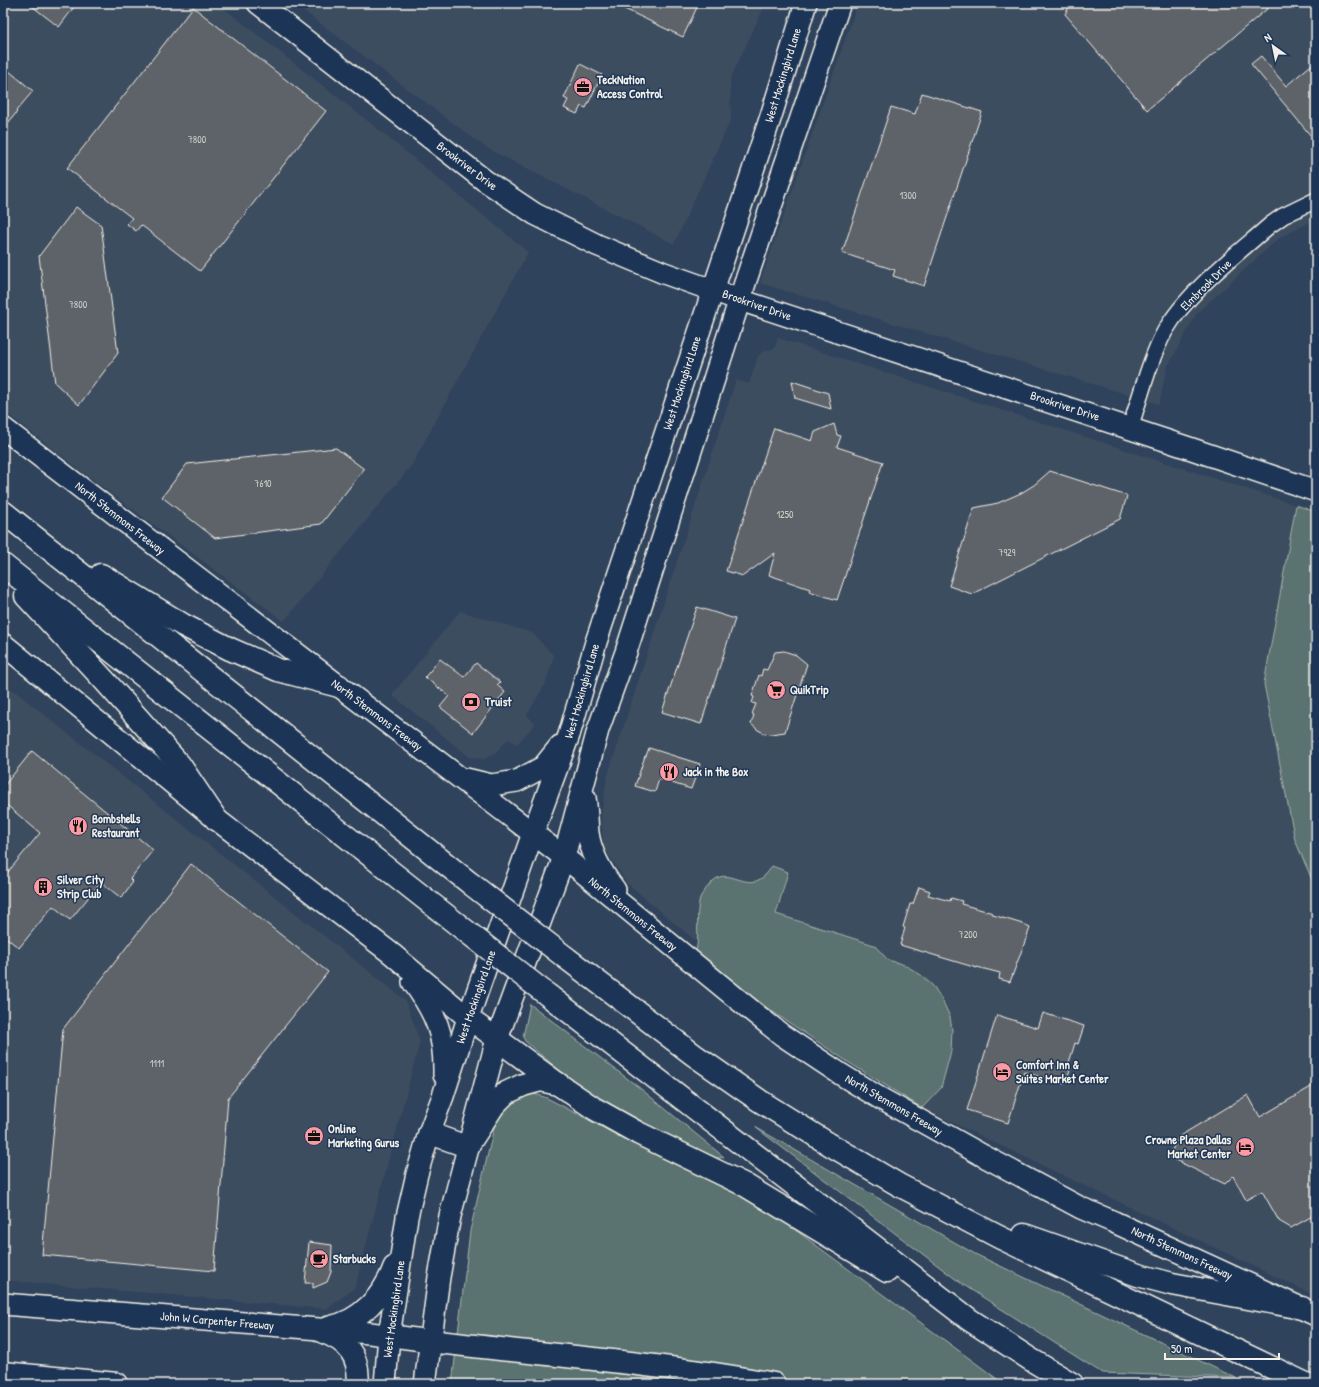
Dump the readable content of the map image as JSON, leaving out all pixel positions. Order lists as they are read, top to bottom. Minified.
{"streets":{"main road":["West Mockingbird Lane","Brookriver Drive","North Stemmons Freeway","John W Carpenter Freeway"],"street":["Elmbrook Drive"]},"crossings":[["West Mockingbird Lane","Brookriver Drive"],["West Mockingbird Lane","North Stemmons Freeway"],["West Mockingbird Lane","John W Carpenter Freeway"],["Brookriver Drive","Elmbrook Drive"]],"places":{"office":["TeckNation Access Control","Online Marketing Gurus"],"supermarket":["QuikTrip"],"bank":["Truist"],"restaurant":["Jack in the Box","Bombshells Restaurant"],"building":["Silver City Strip Club"],"hotel":["Comfort Inn & Suites Market Center","Crowne Plaza Dallas Market Center"],"cafe":["Starbucks"]},"house_numbers":["7800","1300","7800","7610","1250","7929","7200","1111"],"scale_bar":"50 m","north":"top left"}
